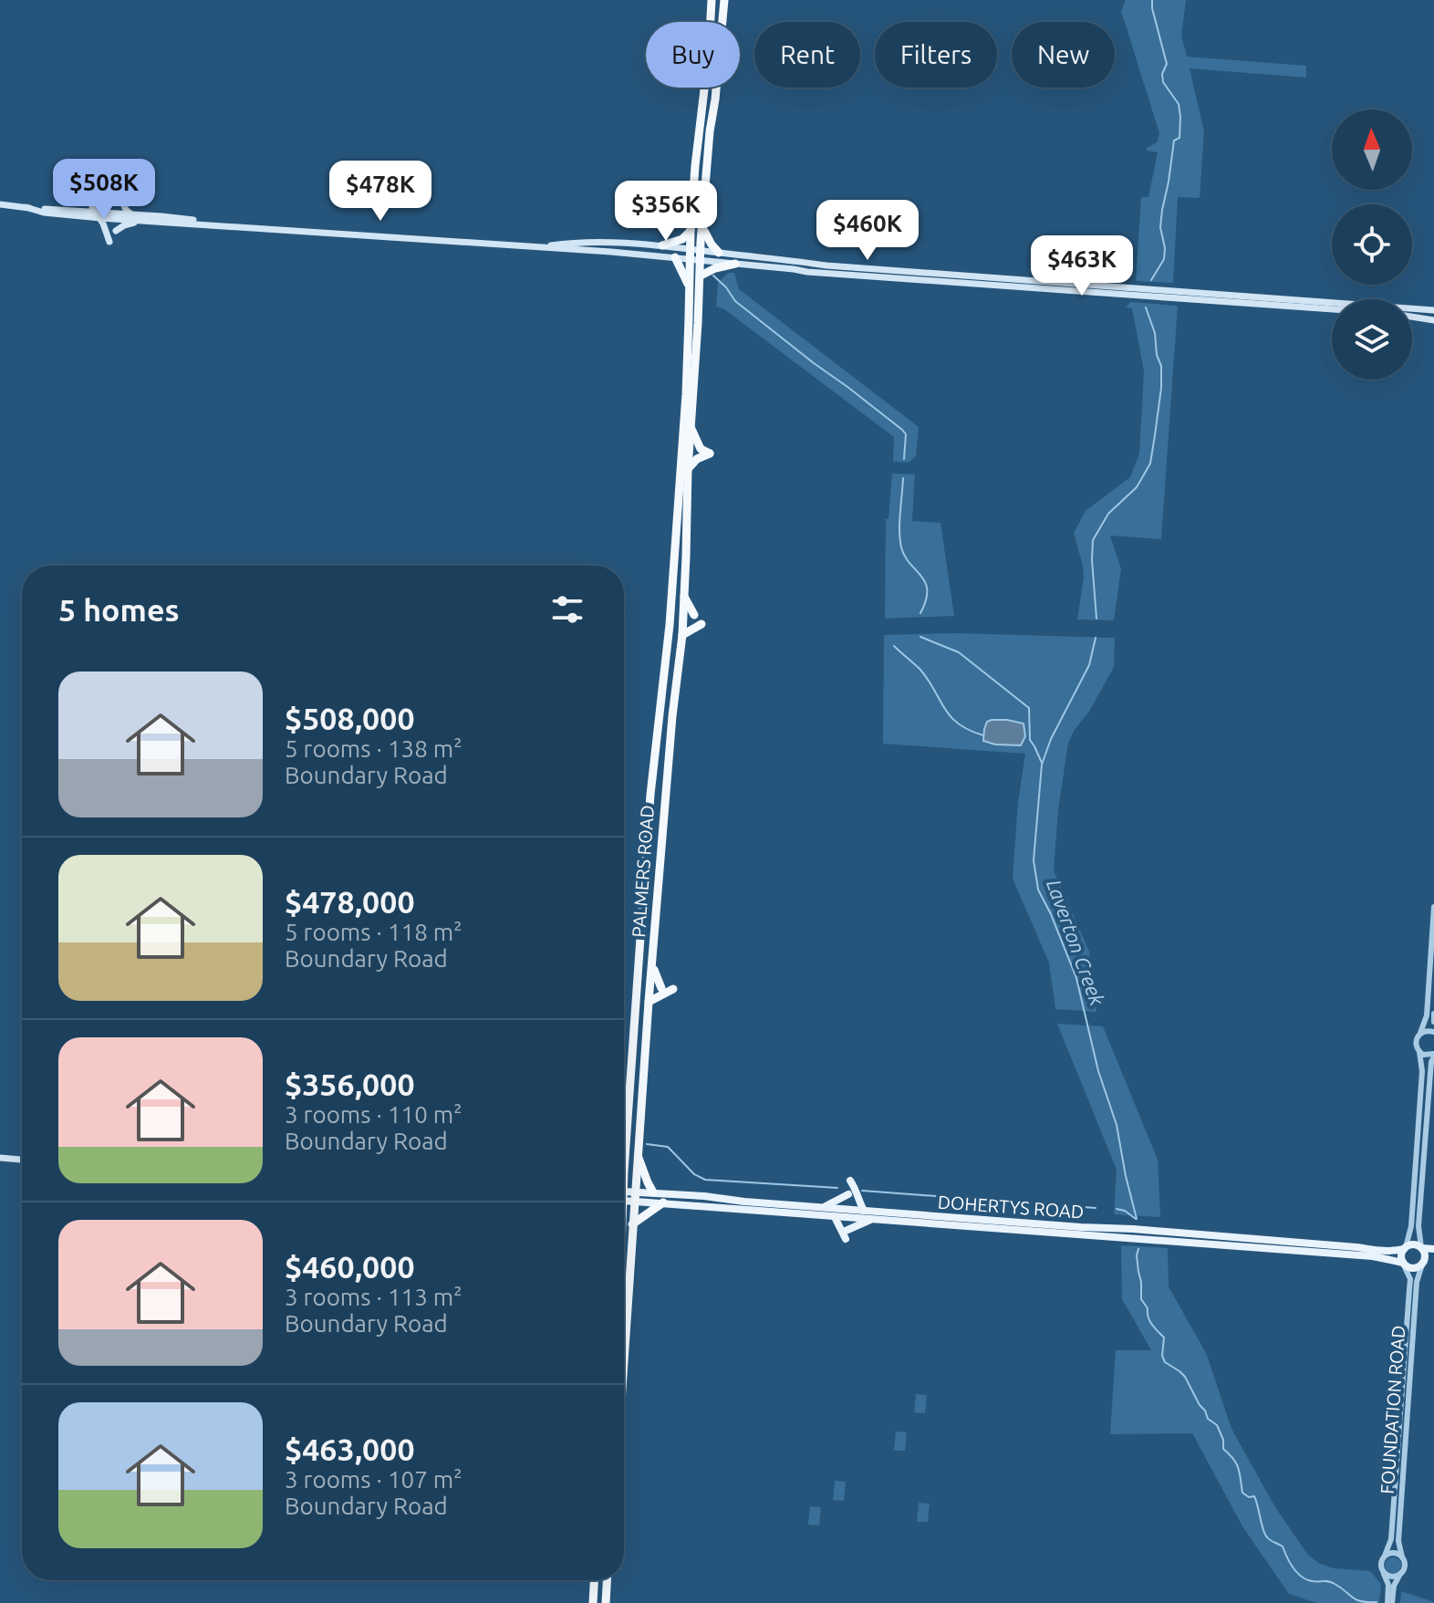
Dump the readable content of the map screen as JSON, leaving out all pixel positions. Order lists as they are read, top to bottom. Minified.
{"streets":{"highway":["PALMERS ROAD"],"main road":["DOHERTYS ROAD"],"street":["FOUNDATION ROAD"]},"crossings":[["PALMERS ROAD","DOHERTYS ROAD"],["DOHERTYS ROAD","FOUNDATION ROAD"]],"water":["Laverton Creek"],"north":"top","page":{"chip":["Buy","Rent","Filters","New"],"price":["$508K","$478K","$356K","$460K","$463K"],"heading":"5 homes","list":[{"name":"$508,000","note":"5 rooms · 138 m² · Boundary Road"},{"name":"$478,000","note":"5 rooms · 118 m² · Boundary Road"},{"name":"$356,000","note":"3 rooms · 110 m² · Boundary Road"},{"name":"$460,000","note":"3 rooms · 113 m² · Boundary Road"},{"name":"$463,000","note":"3 rooms · 107 m² · Boundary Road"}]}}
